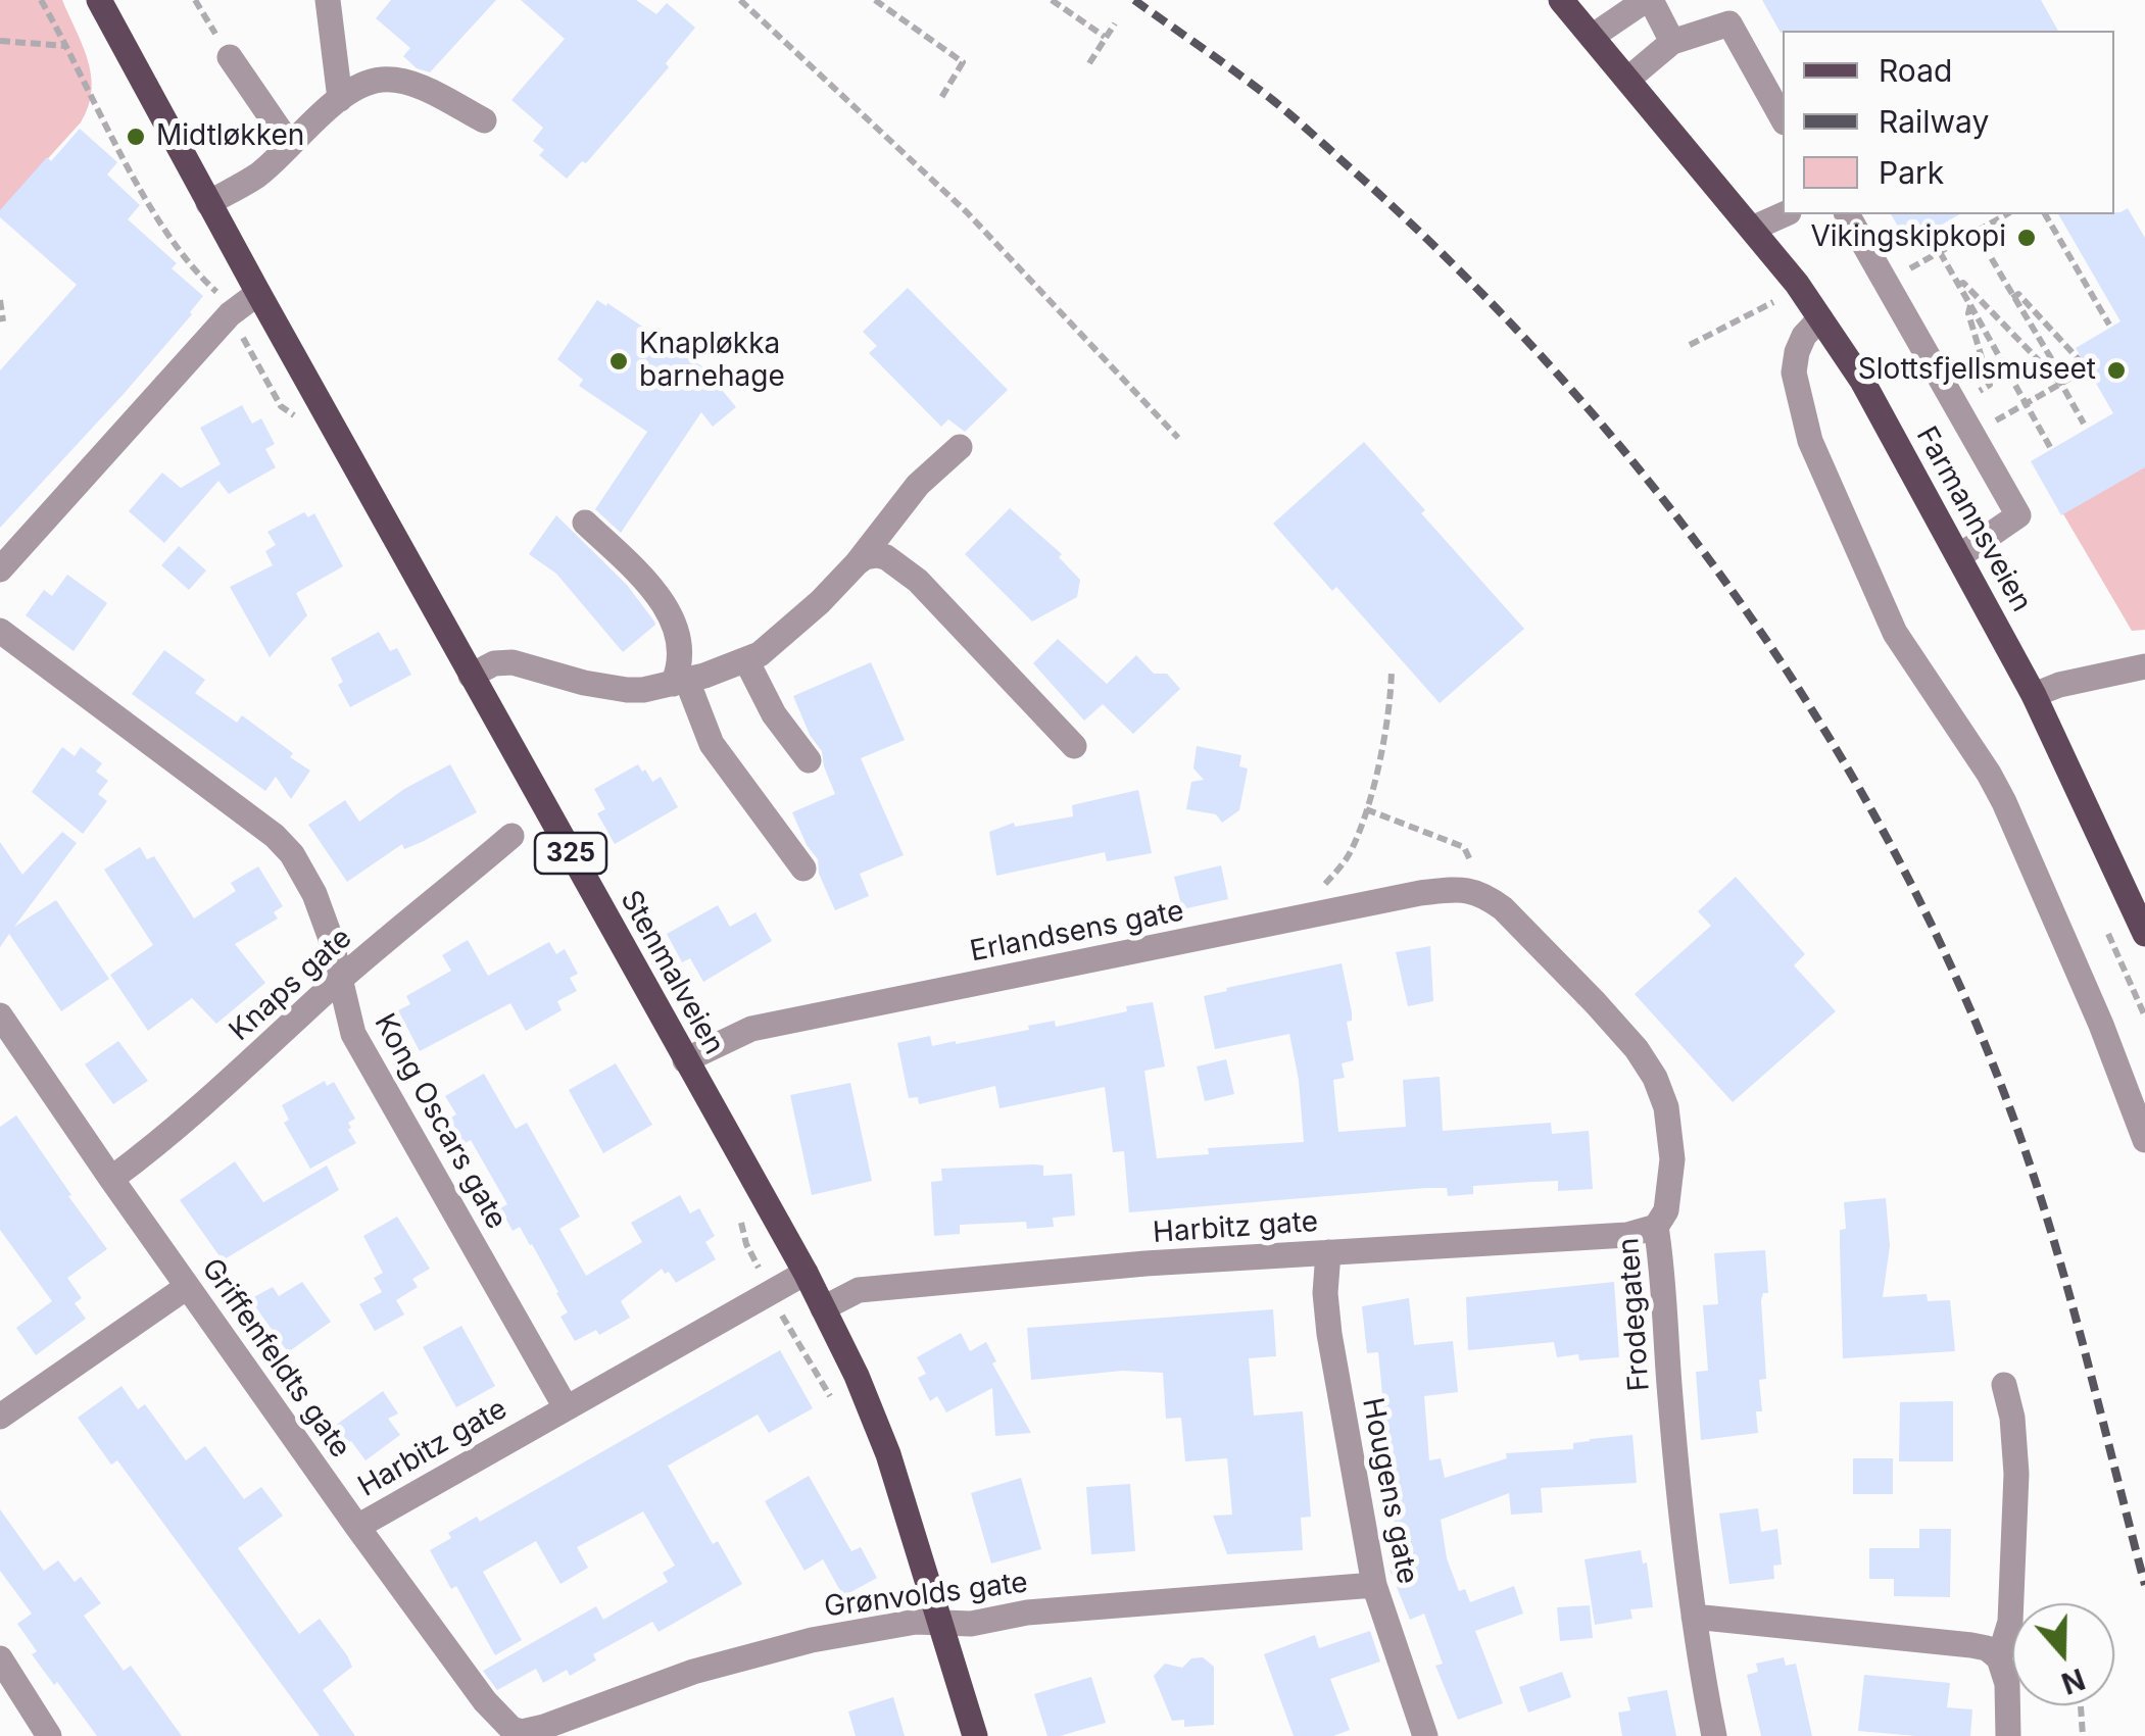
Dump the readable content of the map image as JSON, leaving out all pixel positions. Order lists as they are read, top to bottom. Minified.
{"streets":{"main road":["Farmannsveien","325","Stenmalveien"],"street":["Erlandsens gate","Knaps gate","Kong Oscars gate","Harbitz gate","Frodegaten","Griffenfeldts gate","Hougens gate","Grønvolds gate"]},"crossings":[["Erlandsens gate","Stenmalveien"],["Erlandsens gate","Frodegaten"],["Stenmalveien","Harbitz gate"],["Stenmalveien","Grønvolds gate"],["Knaps gate","Kong Oscars gate"],["Knaps gate","Griffenfeldts gate"],["Kong Oscars gate","Harbitz gate"],["Harbitz gate","Frodegaten"],["Harbitz gate","Griffenfeldts gate"],["Harbitz gate","Hougens gate"],["Griffenfeldts gate","Grønvolds gate"],["Hougens gate","Grønvolds gate"]],"places":["Midtløkken","Vikingskipkopi","Knapløkka barnehage","Slottsfjellsmuseet"],"legend":["Road","Railway","Park"],"north":"bottom"}
